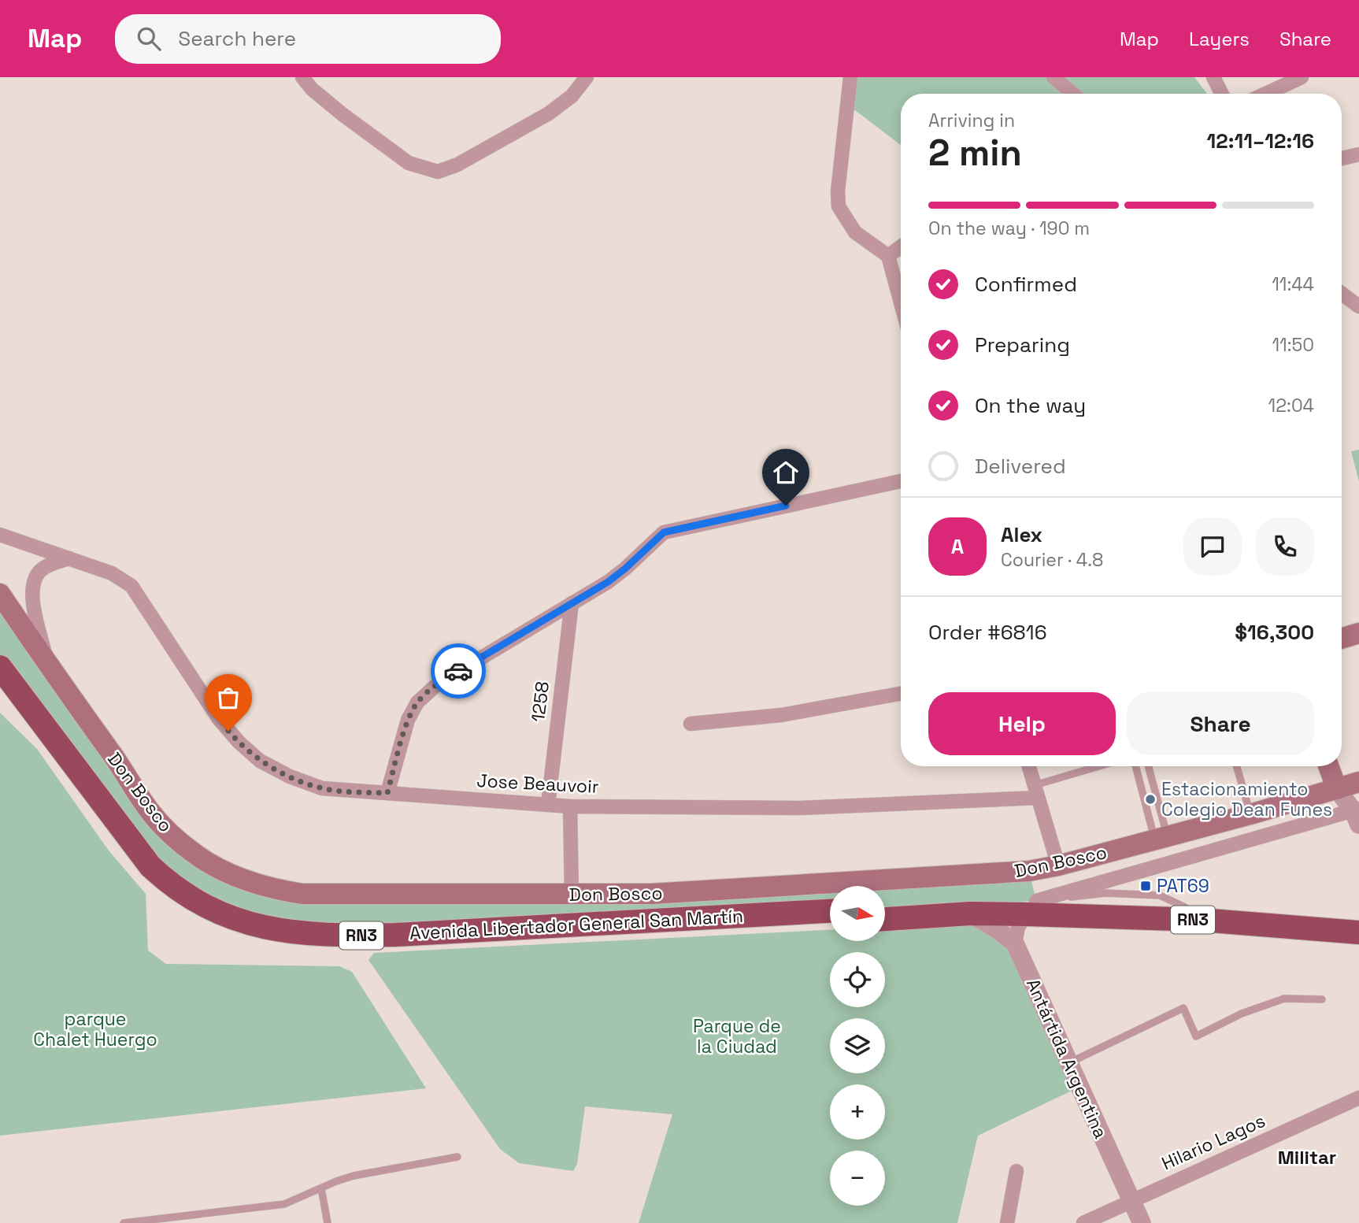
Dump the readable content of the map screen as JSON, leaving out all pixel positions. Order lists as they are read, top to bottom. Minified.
{"streets":{"highway":["RN3","Avenida Libertador General San Martín"],"main road":["Don Bosco"],"street":["1258","Jose Beauvoir","Antártida Argentina","Hilario Lagos"]},"crossings":[["1258","Jose Beauvoir"],["Don Bosco","RN3"],["RN3","Antártida Argentina"],["Antártida Argentina","Hilario Lagos"]],"districts":["Militar"],"parks":["parque Chalet Huergo","Parque de la Ciudad"],"places":{"other":["Estacionamiento Colegio Dean Funes"],"transit":["PAT69"]},"north":"right","page":{"header":"Map","search":"Search here","nav":["Map","Layers","Share"],"heading":["2 min","Arriving in","12:11–12:16"],"panel":["Alex","Courier · 4.8","Order #6816","$16,300"],"bar":"On the way · 190 m","list":[["Confirmed","11:44"],["Preparing","11:50"],["On the way","12:04"],"Delivered"],"round":"A","buttons":["Help","Share"],"map_buttons":["+","−"]}}
